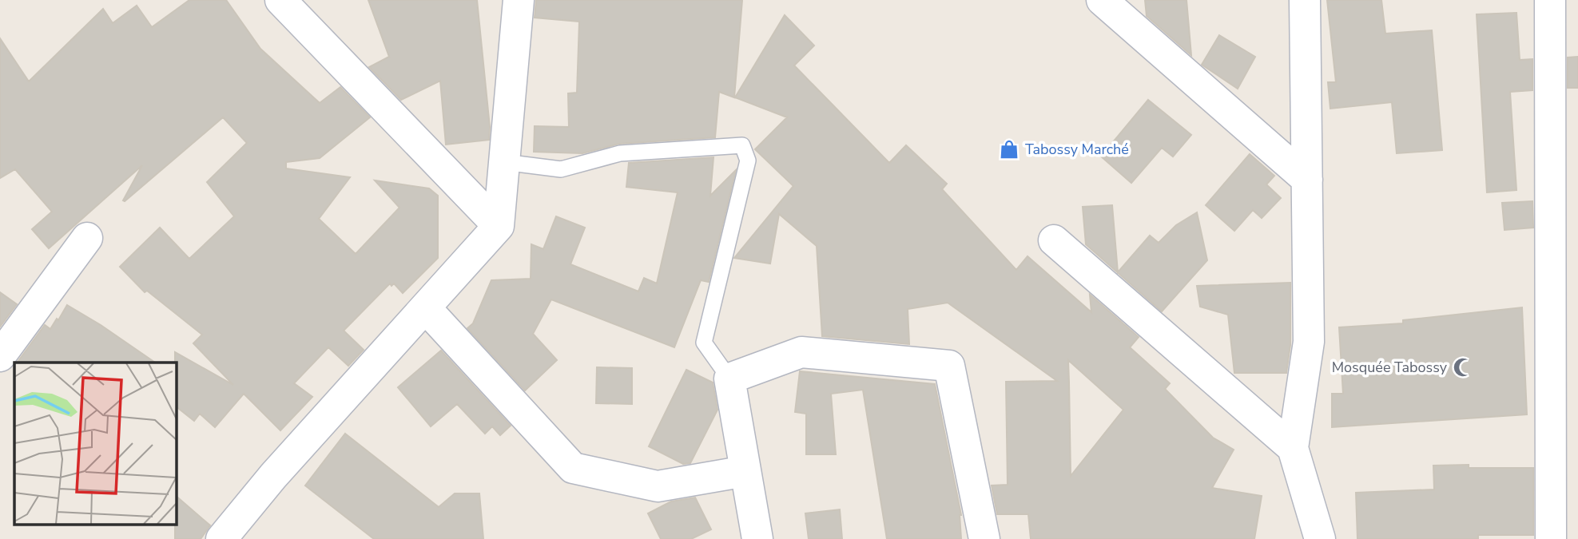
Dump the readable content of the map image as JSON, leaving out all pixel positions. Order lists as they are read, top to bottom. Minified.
{"places":{"shop":["Tabossy Marché"],"mosque":["Mosquée Tabossy"]}}
